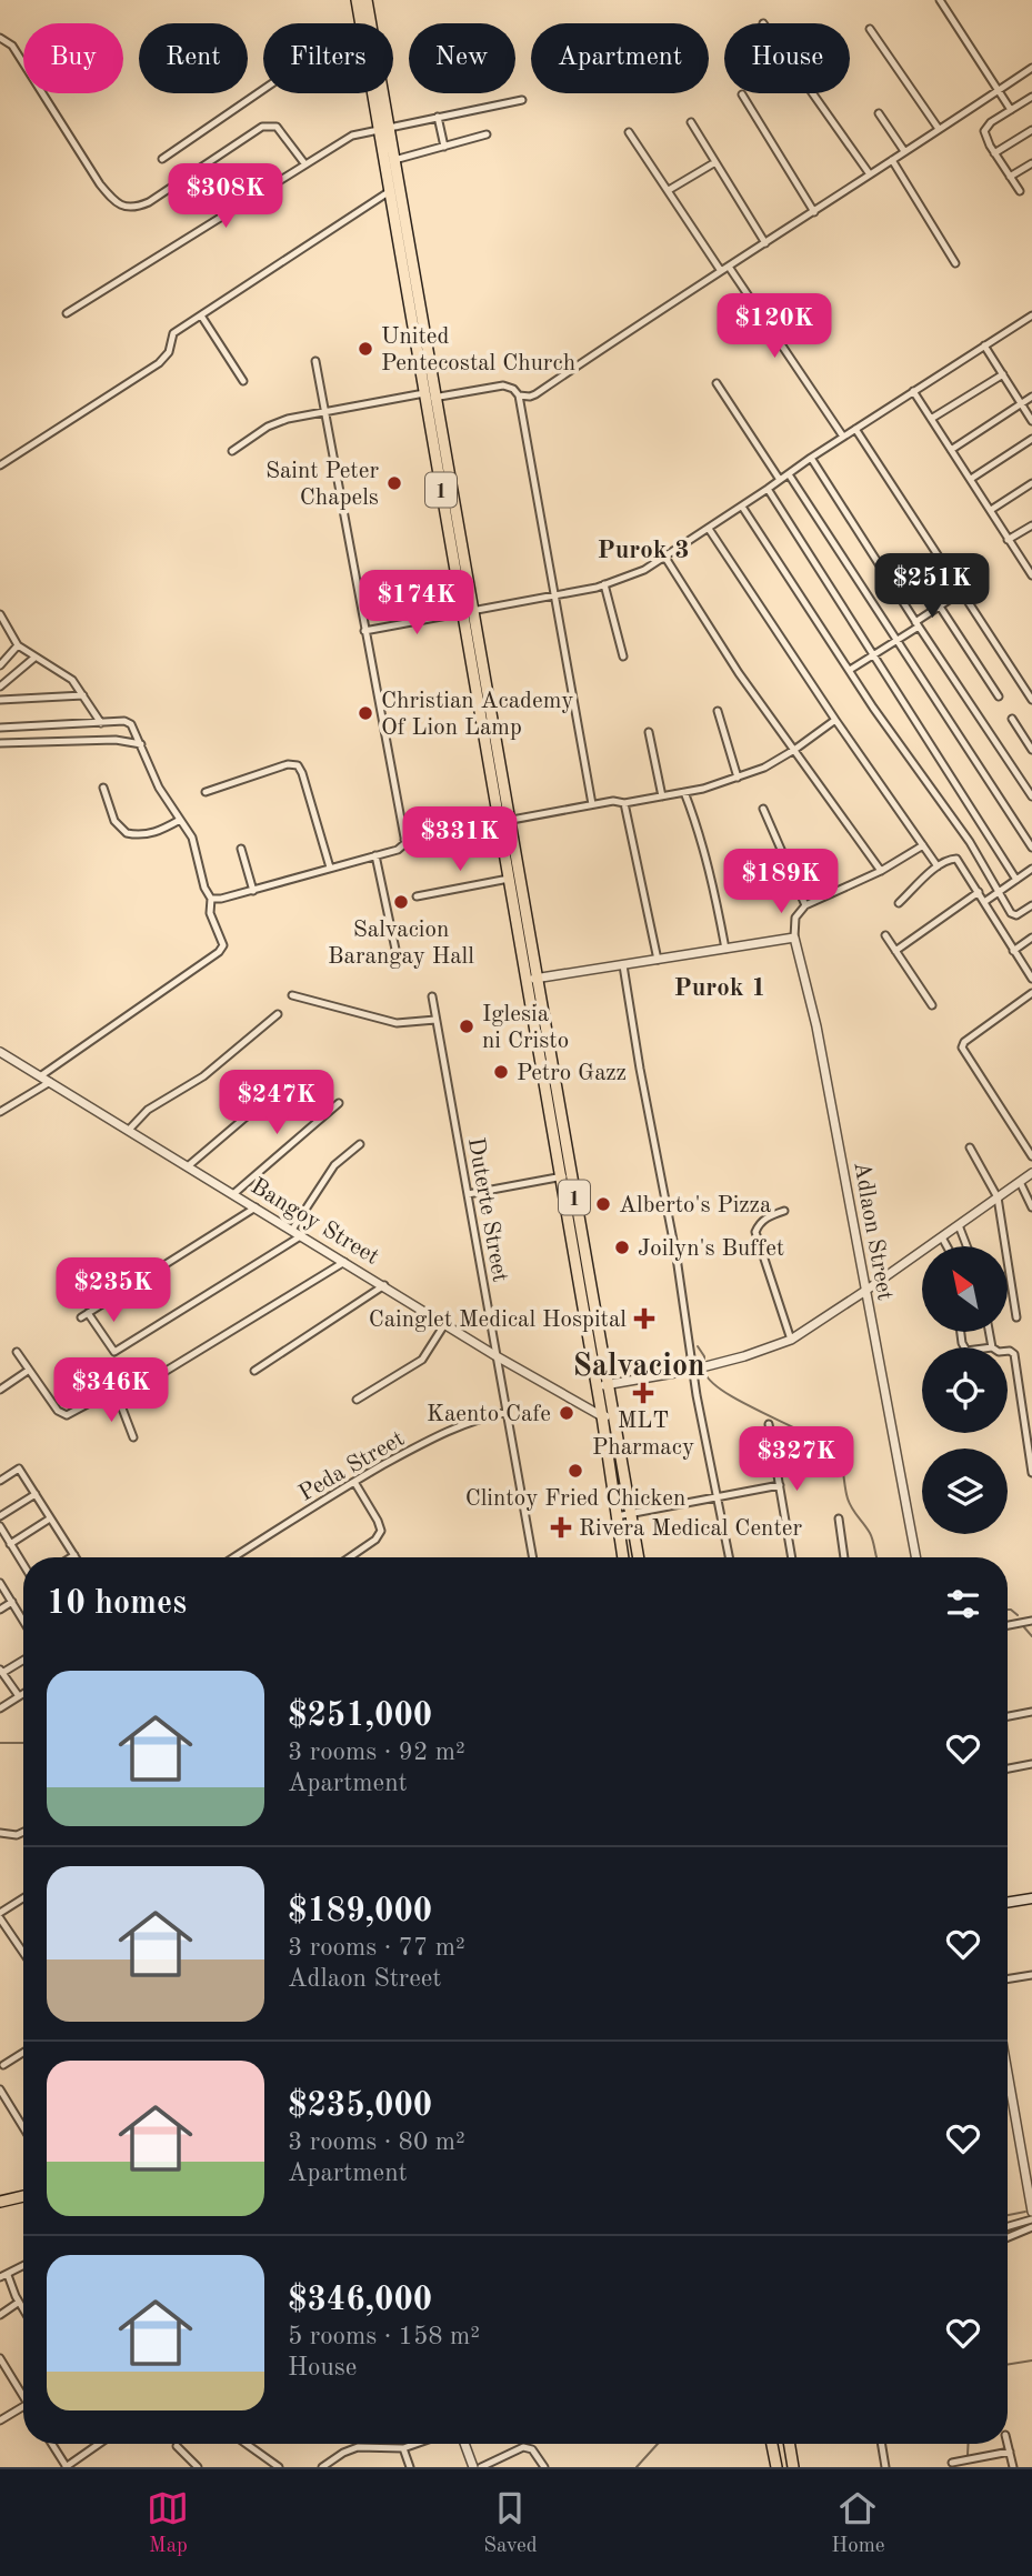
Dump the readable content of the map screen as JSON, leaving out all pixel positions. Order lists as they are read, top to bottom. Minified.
{"streets":{"main road":["1"],"street":["Duterte Street","Bangoy Street","Adlaon Street","Peda Street"]},"crossings":[["1","Bangoy Street"],["Duterte Street","Bangoy Street"],["Duterte Street","Peda Street"]],"districts":["Purok 3","Purok 1","Salvacion"],"places":{"other":["United Pentecostal Church","Saint Peter Chapels","Christian Academy Of Lion Lamp","Salvacion Barangay Hall","Iglesia ni Cristo","Petro Gazz","Alberto's Pizza","Joilyn's Buffet","Kaento Cafe","Clintoy Fried Chicken"],"health":["Cainglet Medical Hospital","MLT Pharmacy","Rivera Medical Center"]},"north":"top left","page":{"chip":["Buy","Rent","Filters","New","Apartment","House"],"price":["$308K","$120K","$251K","$174K","$331K","$189K","$247K","$235K","$346K","$327K"],"heading":"10 homes","list":[{"name":"$251,000","note":"3 rooms · 92 m² · Apartment"},{"name":"$189,000","note":"3 rooms · 77 m² · Adlaon Street"},{"name":"$235,000","note":"3 rooms · 80 m² · Apartment"},{"name":"$346,000","note":"5 rooms · 158 m² · House"}],"tabs":["Map","Saved","Home"]}}
